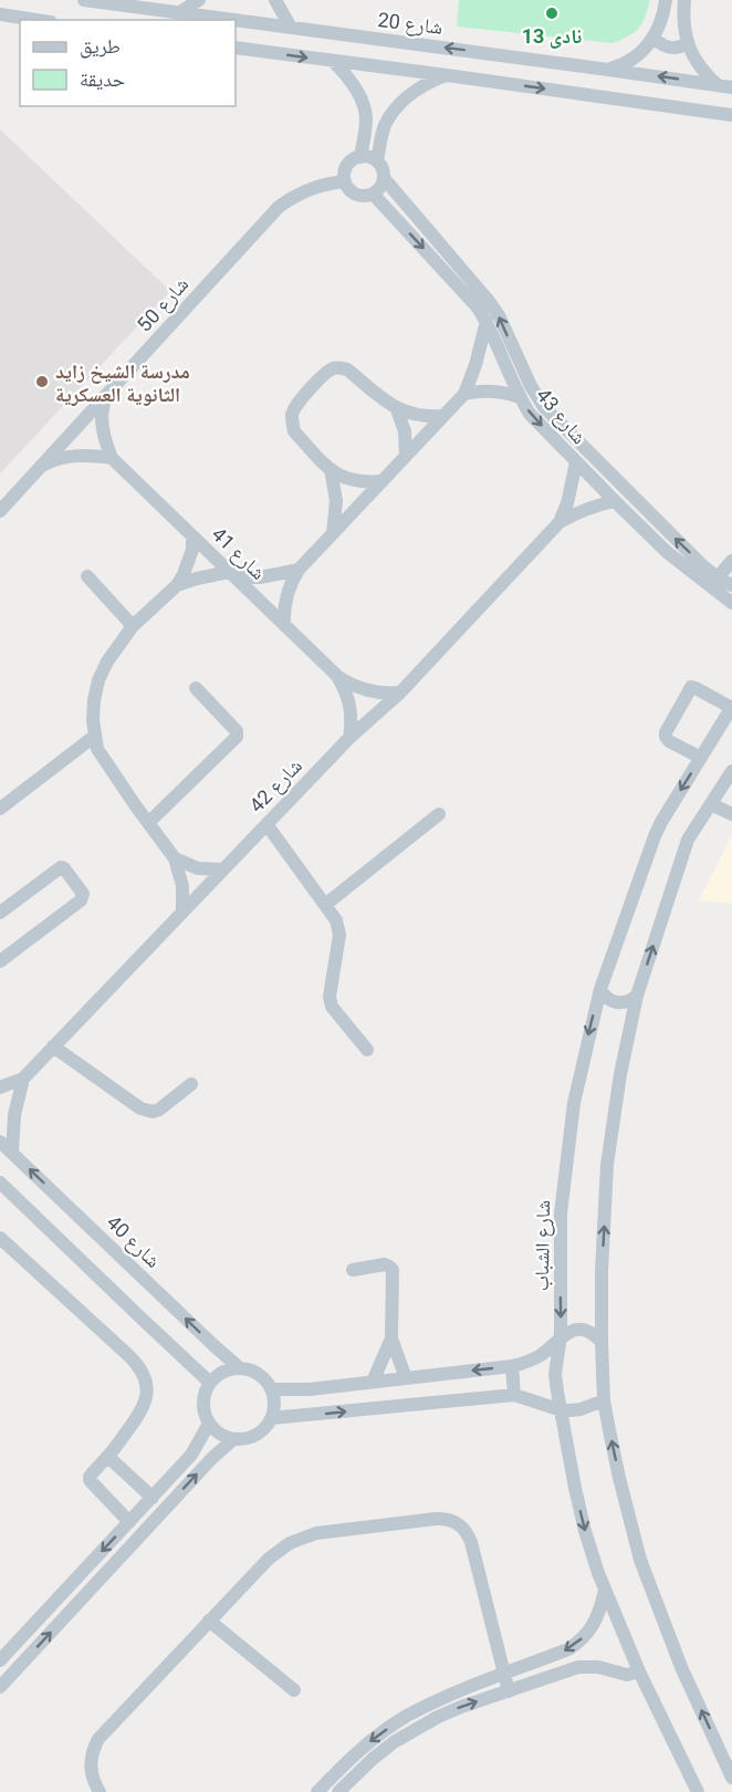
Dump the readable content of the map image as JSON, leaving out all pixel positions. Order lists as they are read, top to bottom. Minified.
{"streets":{"street":["شارع 20","شارع 50","شارع 43","شارع 41","شارع 42","شارع 40","شارع الشباب"]},"crossings":[["شارع 50","شارع 43"],["شارع 43","شارع 42"],["شارع 41","شارع 42"],["شارع 42","شارع 40"]],"places":["نادى 13","مدرسة الشيخ زايد الثانوية العسكرية"],"legend":["طريق","حديقة"]}
